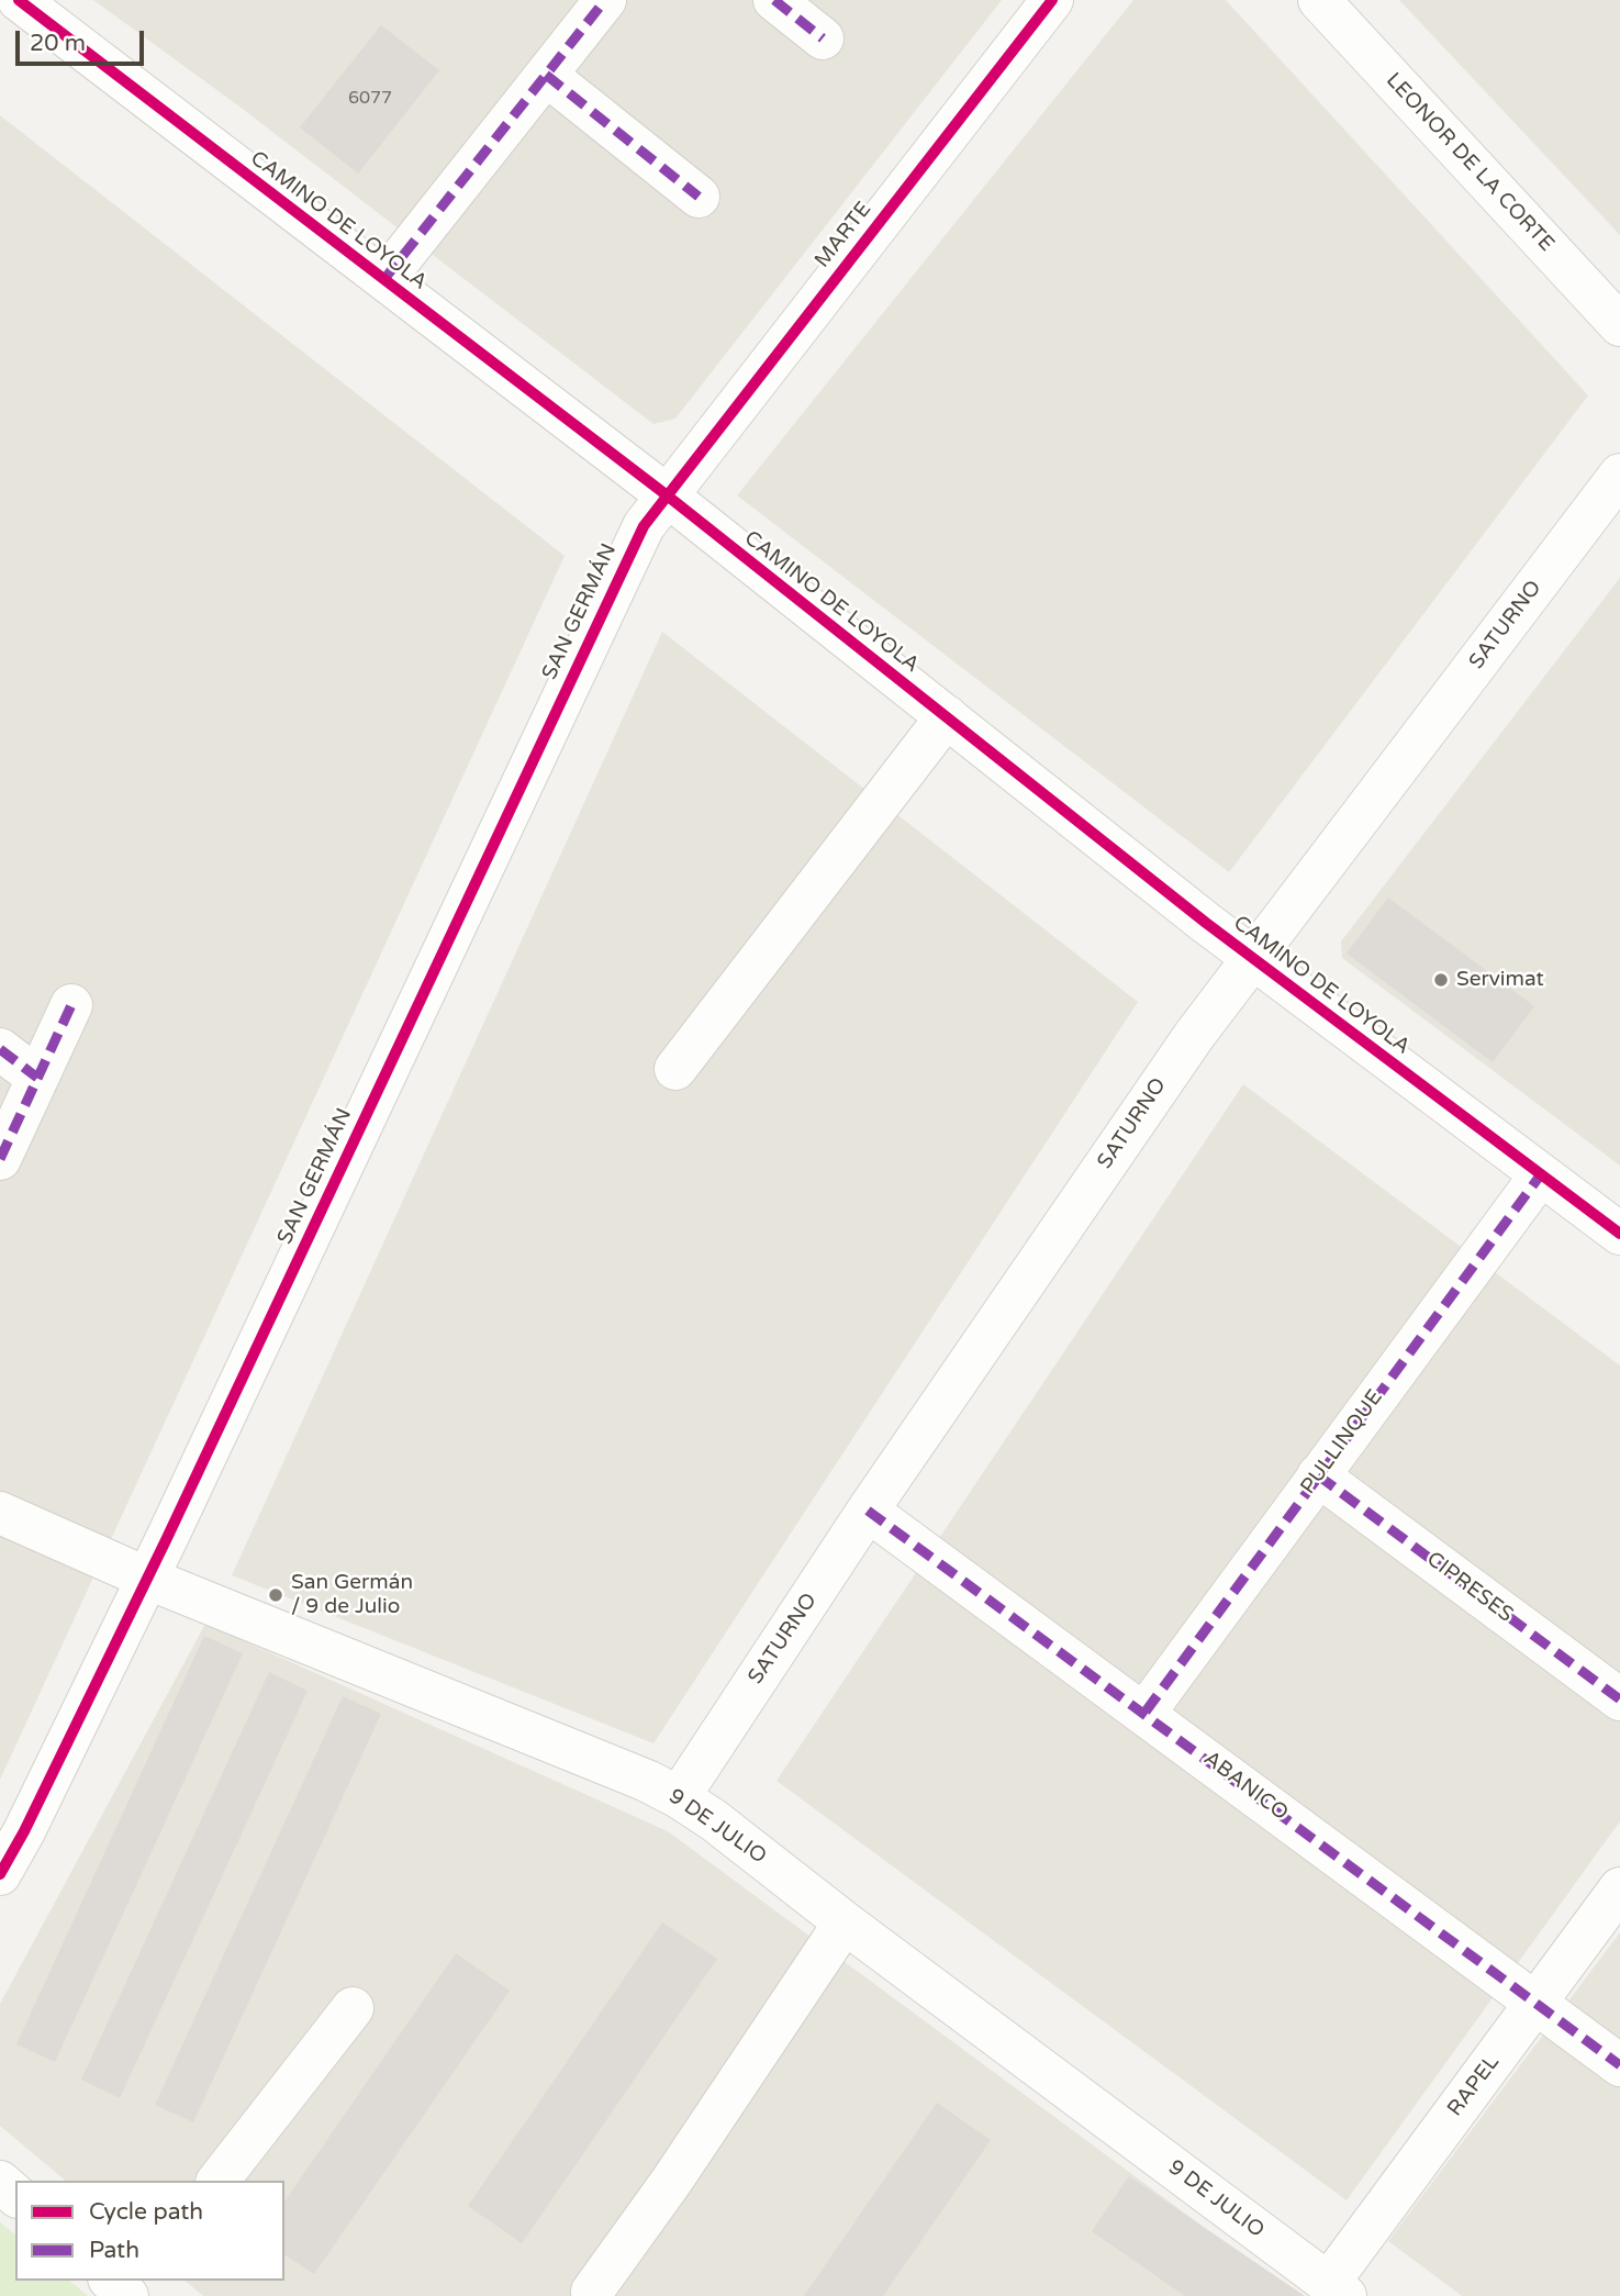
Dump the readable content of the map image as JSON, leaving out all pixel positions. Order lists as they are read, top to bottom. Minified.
{"streets":{"street":["LEONOR DE LA CORTE","CAMINO DE LOYOLA","MARTE","SAN GERMÁN","SATURNO","PULLINQUE","CIPRESES","ABANICO","9 DE JULIO","RAPEL"]},"crossings":[["CAMINO DE LOYOLA","MARTE"],["CAMINO DE LOYOLA","SAN GERMÁN"],["CAMINO DE LOYOLA","SATURNO"],["CAMINO DE LOYOLA","PULLINQUE"],["MARTE","SAN GERMÁN"],["SAN GERMÁN","9 DE JULIO"],["SATURNO","ABANICO"],["SATURNO","9 DE JULIO"],["PULLINQUE","CIPRESES"],["PULLINQUE","ABANICO"],["ABANICO","RAPEL"],["9 DE JULIO","RAPEL"]],"places":["Servimat","San Germán / 9 de Julio"],"house_numbers":["6077"],"legend":["Cycle path","Path"],"scale_bar":"20 m"}
